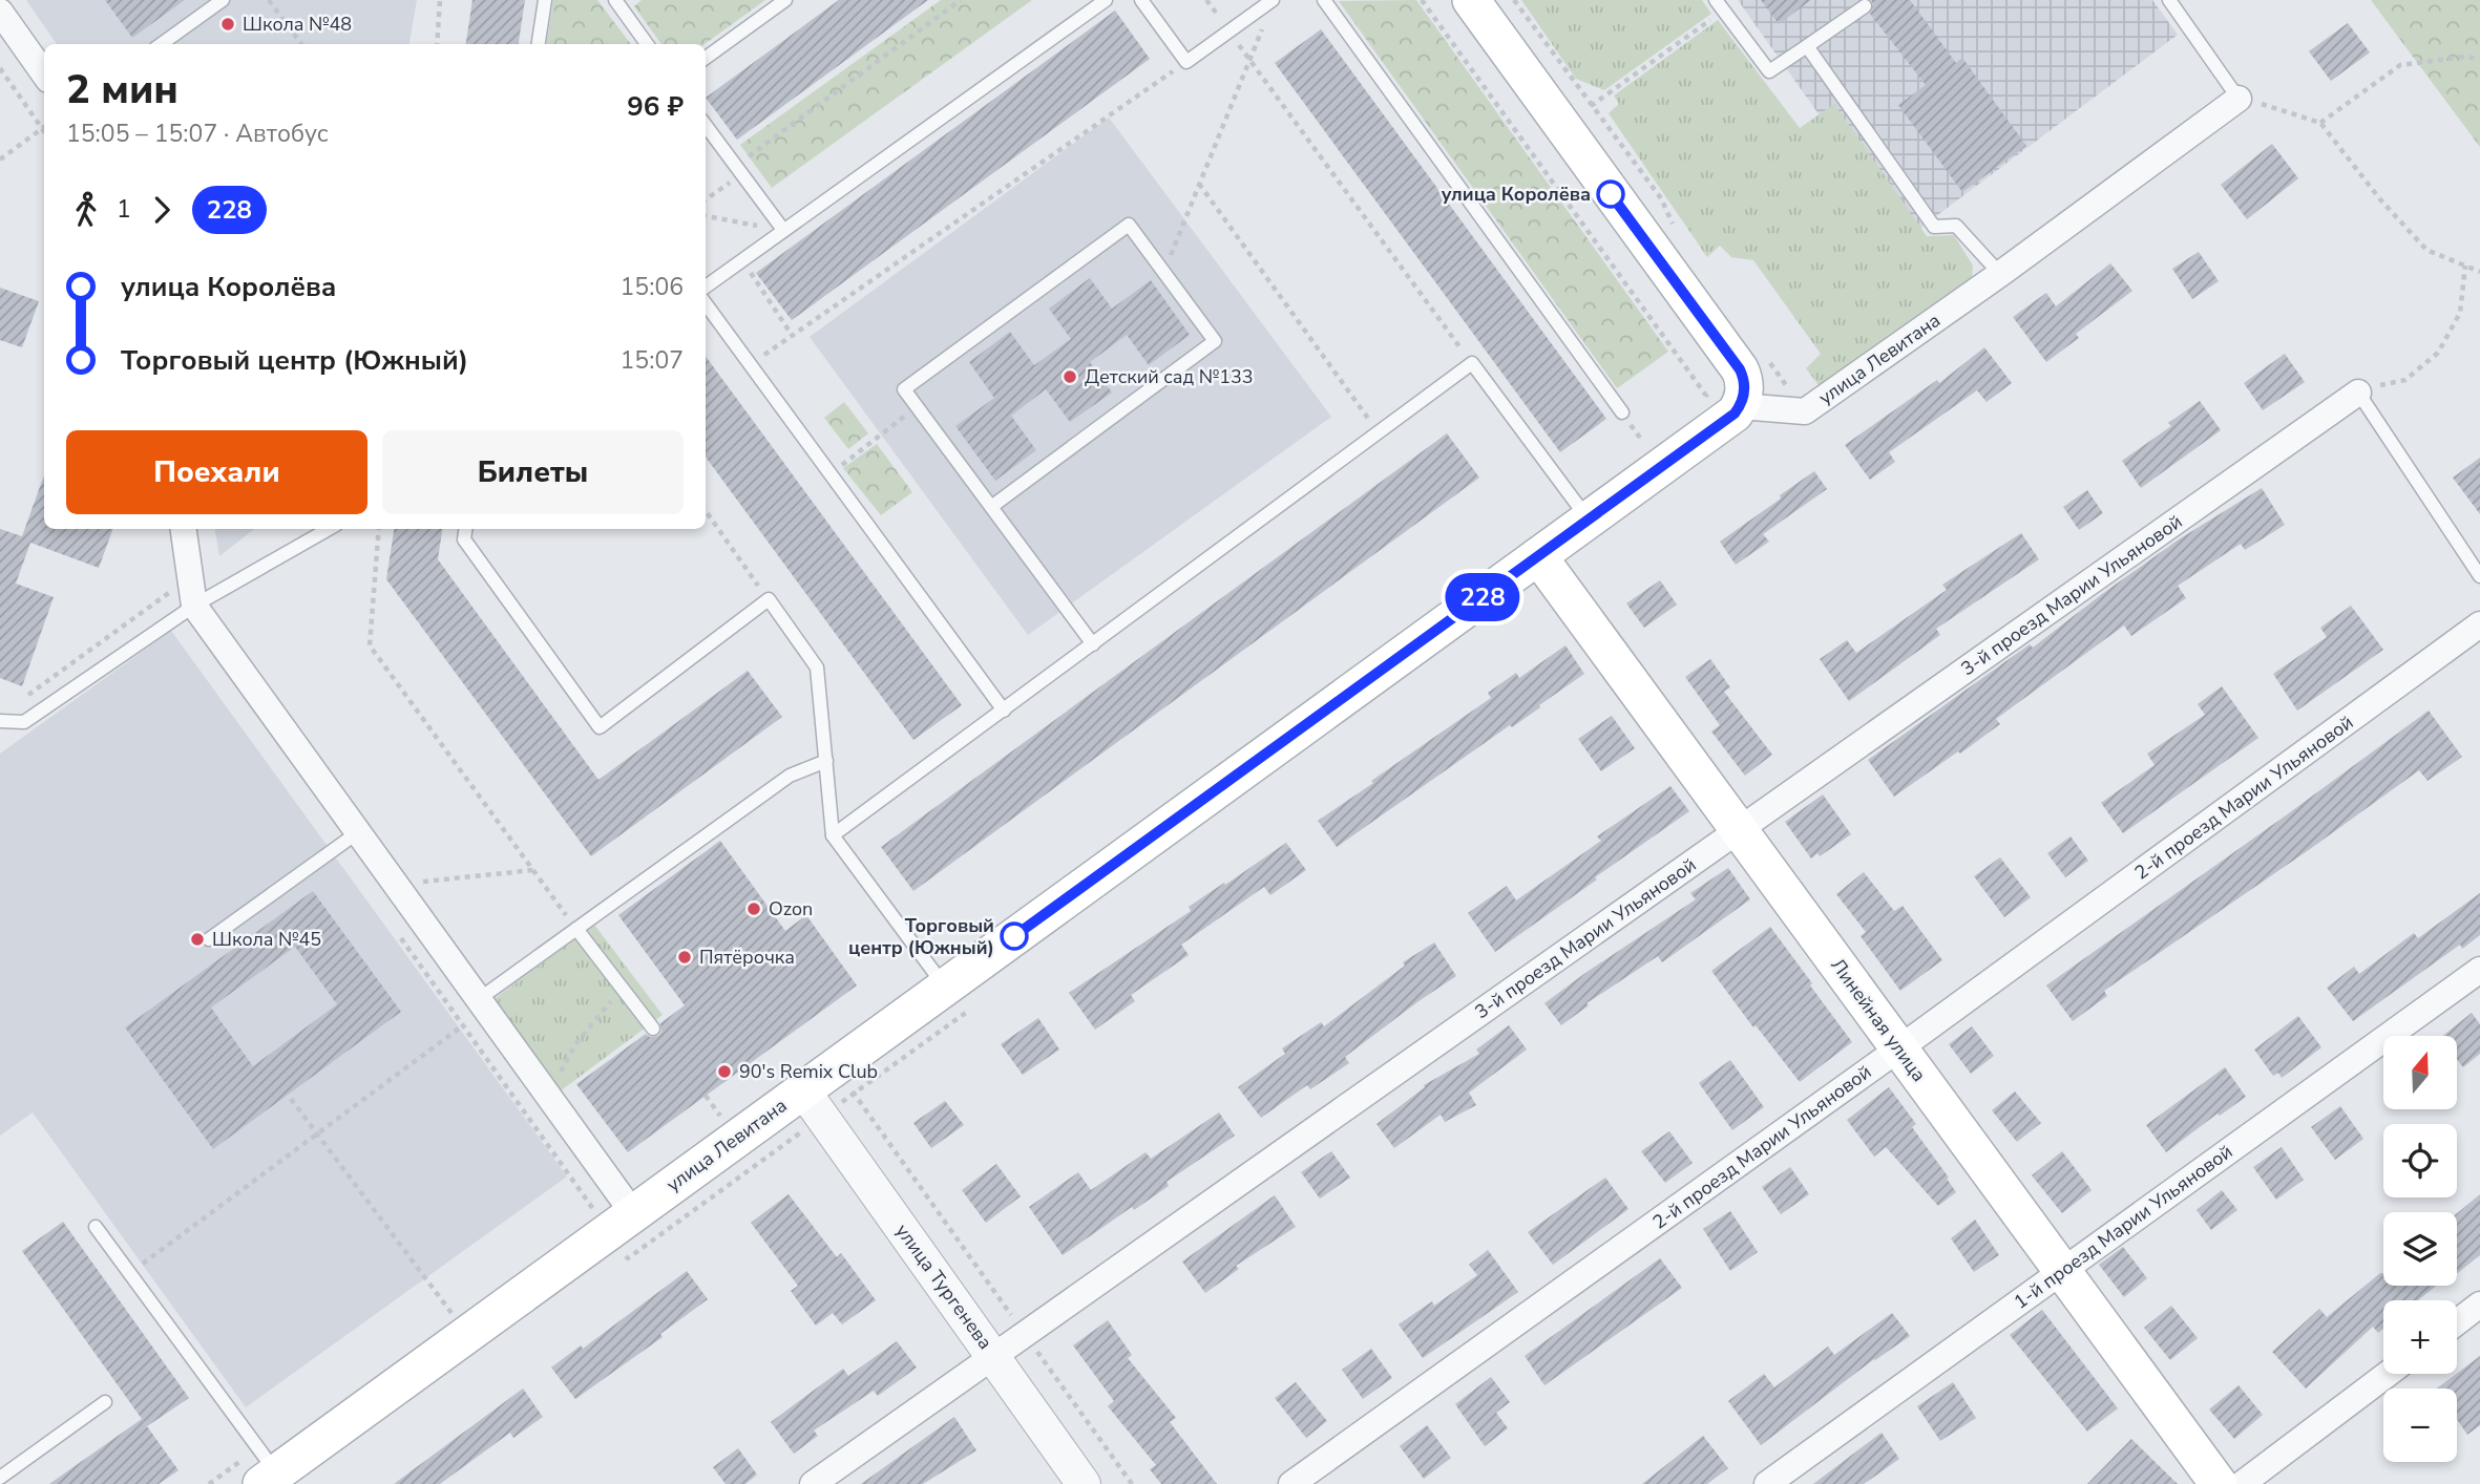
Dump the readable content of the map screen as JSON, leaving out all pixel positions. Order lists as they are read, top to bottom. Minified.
{"streets":{"main road":["улица Левитана","Линейная улица"],"street":["3-й проезд Марии Ульяновой","2-й проезд Марии Ульяновой","1-й проезд Марии Ульяновой","улица Тургенева"]},"crossings":[["улица Левитана","Линейная улица"],["улица Левитана","улица Тургенева"],["3-й проезд Марии Ульяновой","Линейная улица"],["3-й проезд Марии Ульяновой","улица Тургенева"],["2-й проезд Марии Ульяновой","Линейная улица"],["Линейная улица","1-й проезд Марии Ульяновой"]],"places":["Школа №48","улица Королёва","Детский сад №133","Ozon","Торговый центр (Южный)","Школа №45","Пятёрочка","90's Remix Club"],"lines":["bus line 228"],"north":"top","page":{"on_map":"228","heading":["2 мин","15:05 – 15:07 · Автобус","96 ₽"],"legs":["1","228"],"list":[{"name":"улица Королёва","value":"15:06"},{"name":"Торговый центр (Южный)","value":"15:07"}],"buttons":["Поехали","Билеты"],"map_buttons":["+","−"]}}
